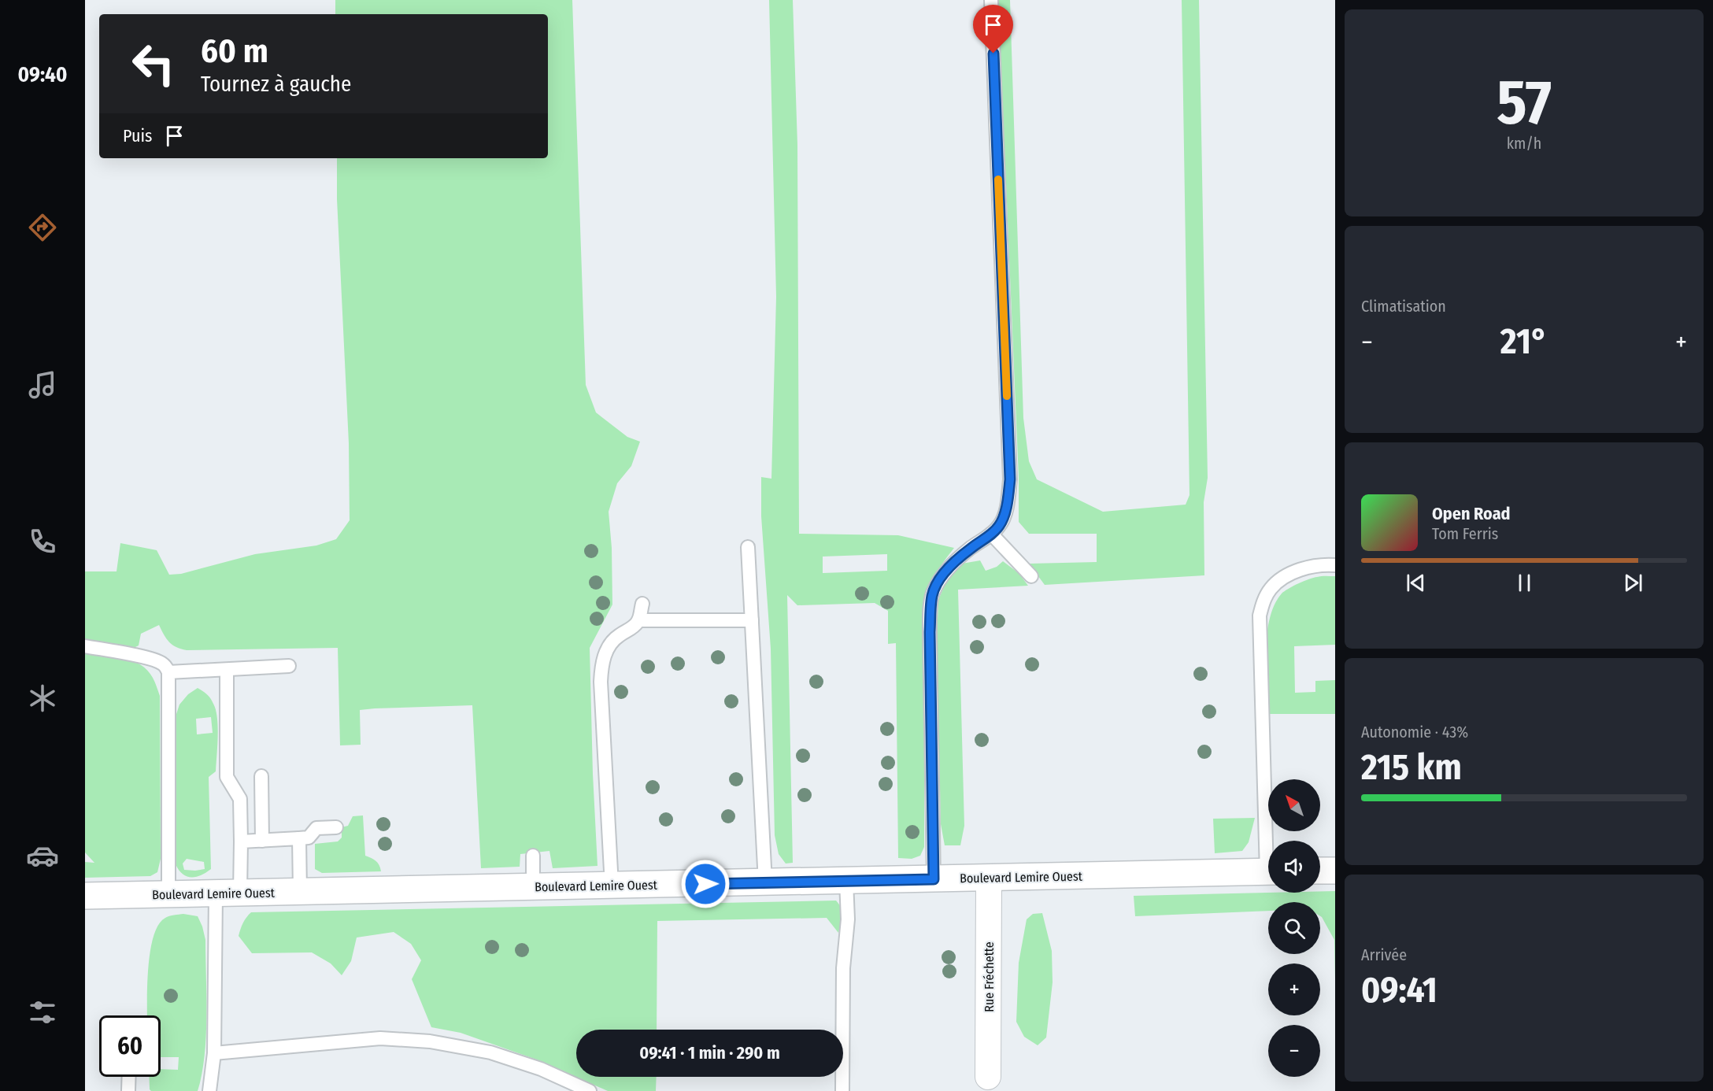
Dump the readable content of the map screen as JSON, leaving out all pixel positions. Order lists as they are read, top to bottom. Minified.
{"streets":{"main road":["Boulevard Lemire Ouest"],"street":["Rue Fréchette"]},"crossings":[["Boulevard Lemire Ouest","Rue Fréchette"]],"north":"top left","page":{"tabs":"09:40","tile":[["57","km/h"],"Climatisation",["Autonomie · 43%","215 km"],["Arrivée","09:41"]],"turn":["60 m","Tournez à gauche"],"then":"Puis","heat":["−","21°","+"],"song":["Open Road","Tom Ferris"],"map_buttons":["+","−"],"limit":"60","trip":"09:41 · 1 min · 290 m"}}
